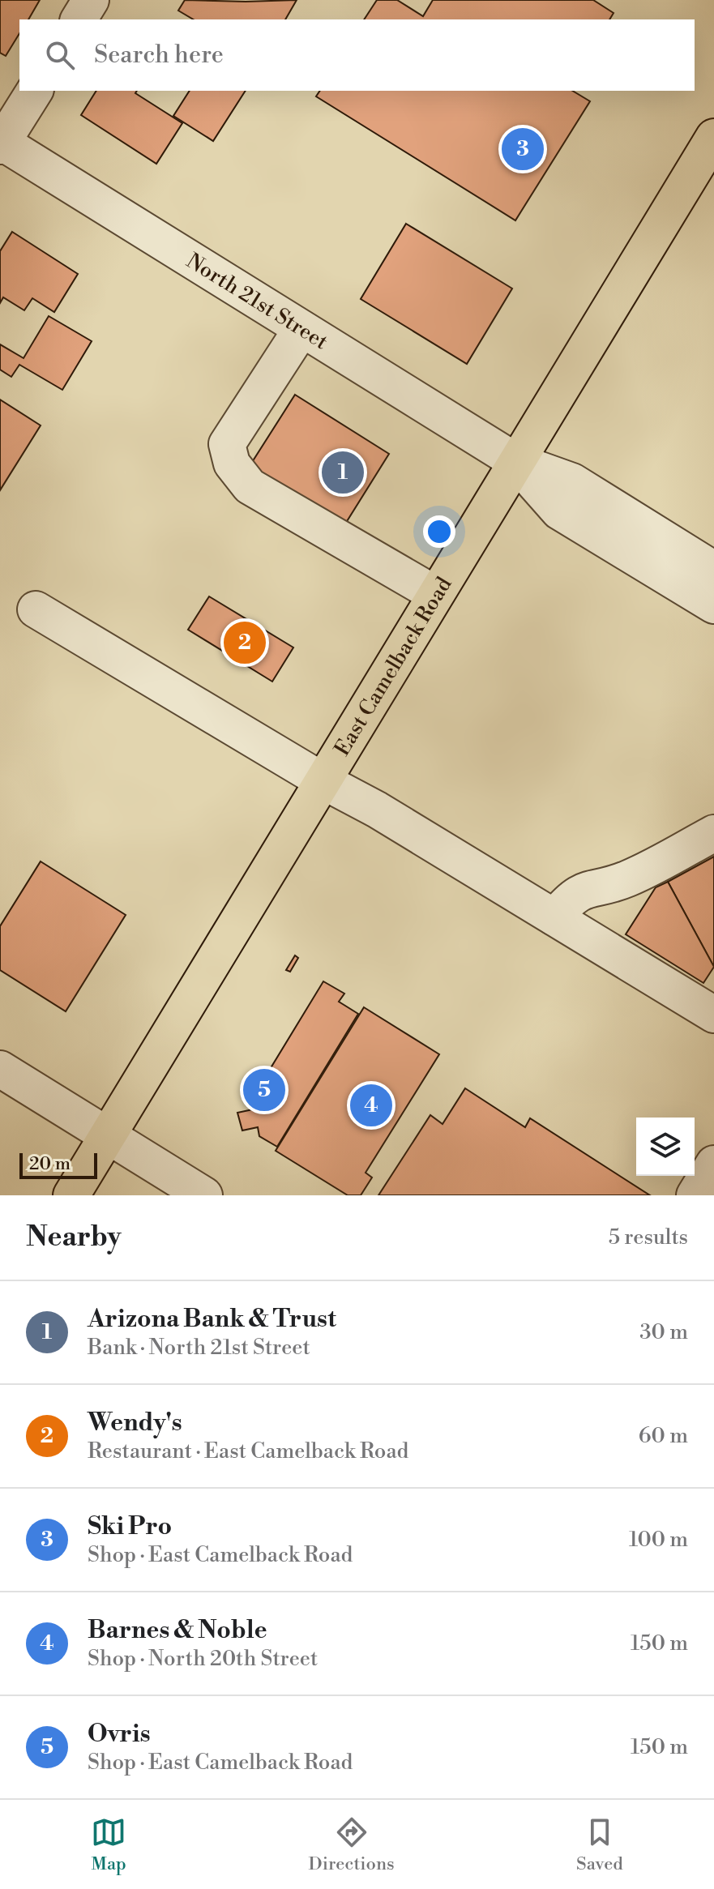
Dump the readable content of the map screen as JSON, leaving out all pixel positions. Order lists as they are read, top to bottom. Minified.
{"streets":{"main road":["East Camelback Road"],"street":["North 21st Street"]},"crossings":[["North 21st Street","East Camelback Road"]],"scale_bar":"20 m","page":{"search":"Search here","pins":["3","1","2","5","4"],"scale":"20 m","heading":["Nearby","5 results"],"list":[{"mark":"1","name":"Arizona Bank & Trust","note":"Bank · North 21st Street","value":"30 m"},{"mark":"2","name":"Wendy's","note":"Restaurant · East Camelback Road","value":"60 m"},{"mark":"3","name":"Ski Pro","note":"Shop · East Camelback Road","value":"100 m"},{"mark":"4","name":"Barnes & Noble","note":"Shop · North 20th Street","value":"150 m"},{"mark":"5","name":"Ovris","note":"Shop · East Camelback Road","value":"150 m"}],"nav":["Map","Directions","Saved"]}}
